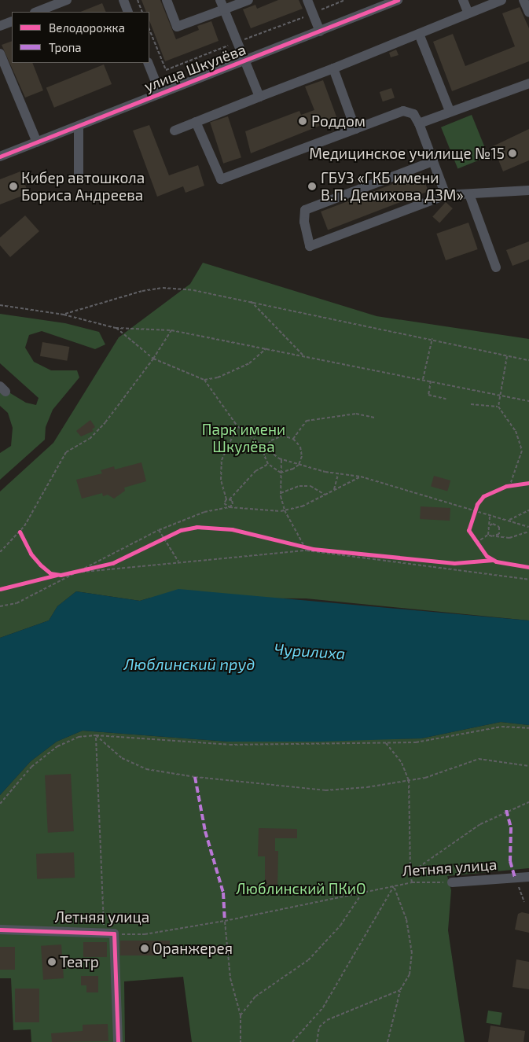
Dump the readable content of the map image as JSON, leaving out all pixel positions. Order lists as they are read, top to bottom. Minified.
{"streets":{"street":["улица Шкулёва","Летняя улица"]},"water":["Чурилиха","Люблинский пруд"],"parks":["Парк имени Шкулёва","Люблинский ПКиО"],"places":["Роддом","Медицинское училище №15","Кибер автошкола Бориса Андреева","ГБУЗ «ГКБ имени В.П. Демихова ДЗМ»","Оранжерея","Театр"],"legend":["Велодорожка","Тропа"]}
